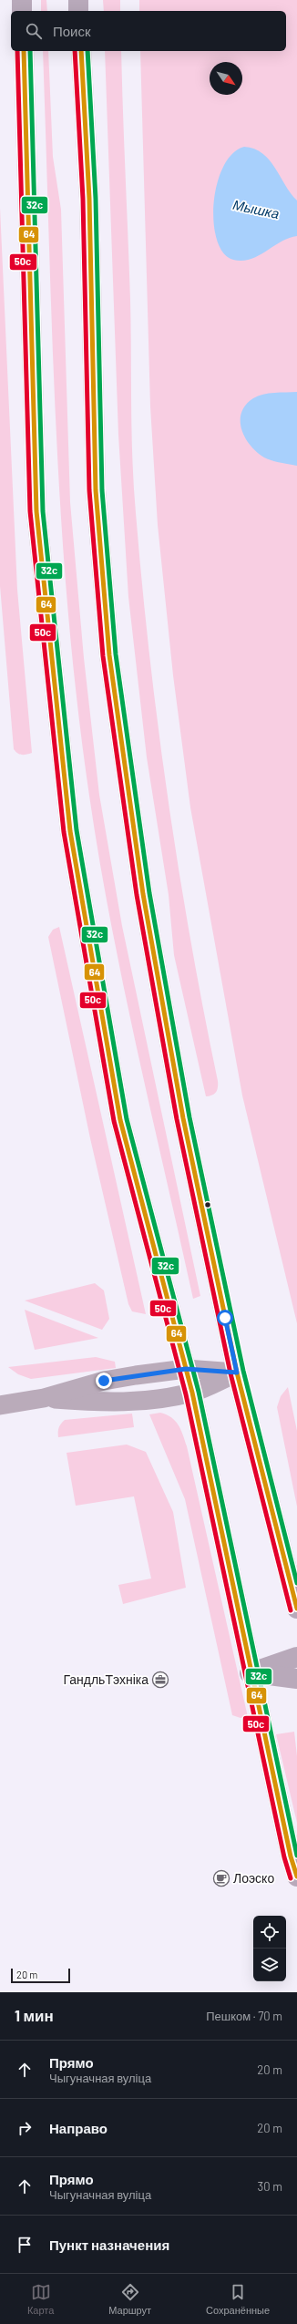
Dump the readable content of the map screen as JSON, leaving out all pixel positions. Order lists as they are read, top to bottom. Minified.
{"water":["Мышка"],"places":{"office":["ГандльТэхніка"],"cafe":["Лоэско"]},"lines":["transit line 64","transit line 50с","transit line 32с"],"scale_bar":"20 m","north":"bottom right","page":{"search":"Поиск","scale":"20 m","heading":["1 мин","Пешком · 70 m"],"list":[["Прямо","Чыгуначная вуліца","20 m"],["Направо","20 m"],["Прямо","Чыгуначная вуліца","30 m"],"Пункт назначения"],"nav":["Карта","Маршрут","Сохранённые"]}}
